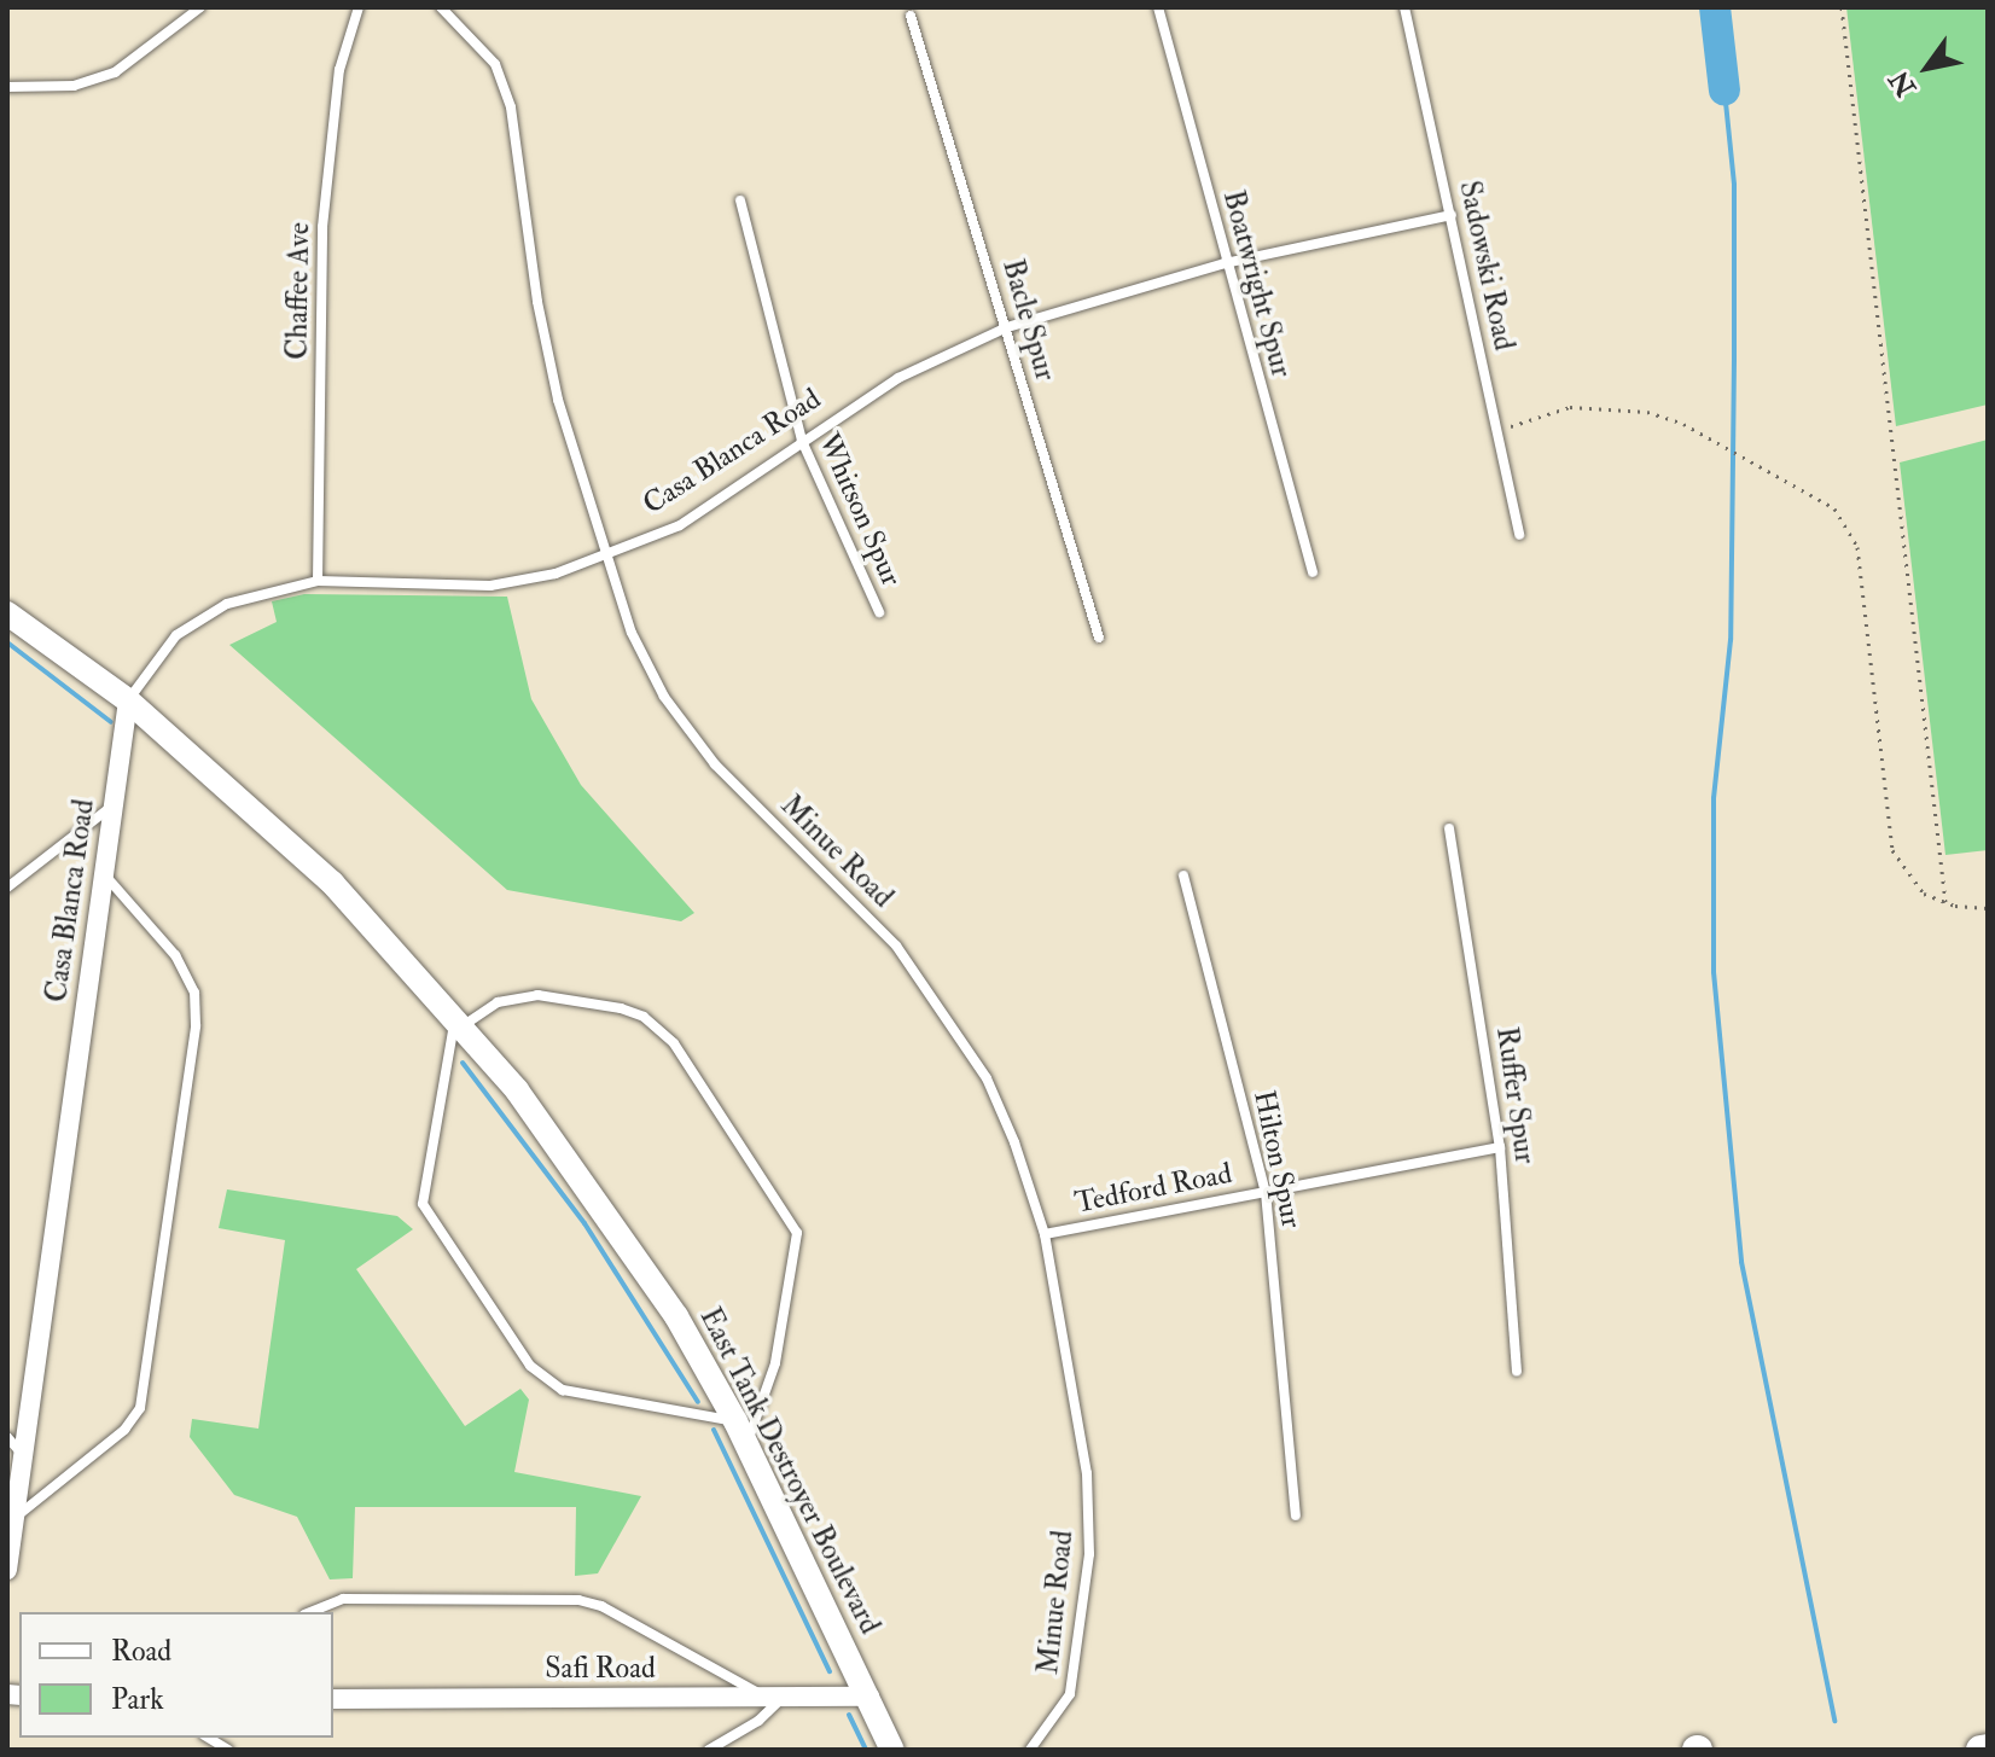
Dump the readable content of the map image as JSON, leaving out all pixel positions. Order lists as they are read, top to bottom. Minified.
{"streets":{"street":["Casa Blanca Road","East Tank Destroyer Boulevard","Safi Road"],"lane":["Sadowski Road","Boatwright Spur","Chaffee Ave","Bacle Spur","Whitson Spur","Minue Road","Ruffer Spur","Hilton Spur","Tedford Road"]},"crossings":[["Sadowski Road","Casa Blanca Road"],["Boatwright Spur","Casa Blanca Road"],["Chaffee Ave","Casa Blanca Road"],["Bacle Spur","Casa Blanca Road"],["Casa Blanca Road","Whitson Spur"],["Casa Blanca Road","Minue Road"],["Casa Blanca Road","East Tank Destroyer Boulevard"],["Minue Road","Tedford Road"],["Ruffer Spur","Tedford Road"],["Hilton Spur","Tedford Road"],["East Tank Destroyer Boulevard","Safi Road"]],"legend":["Road","Park"],"north":"bottom left"}
